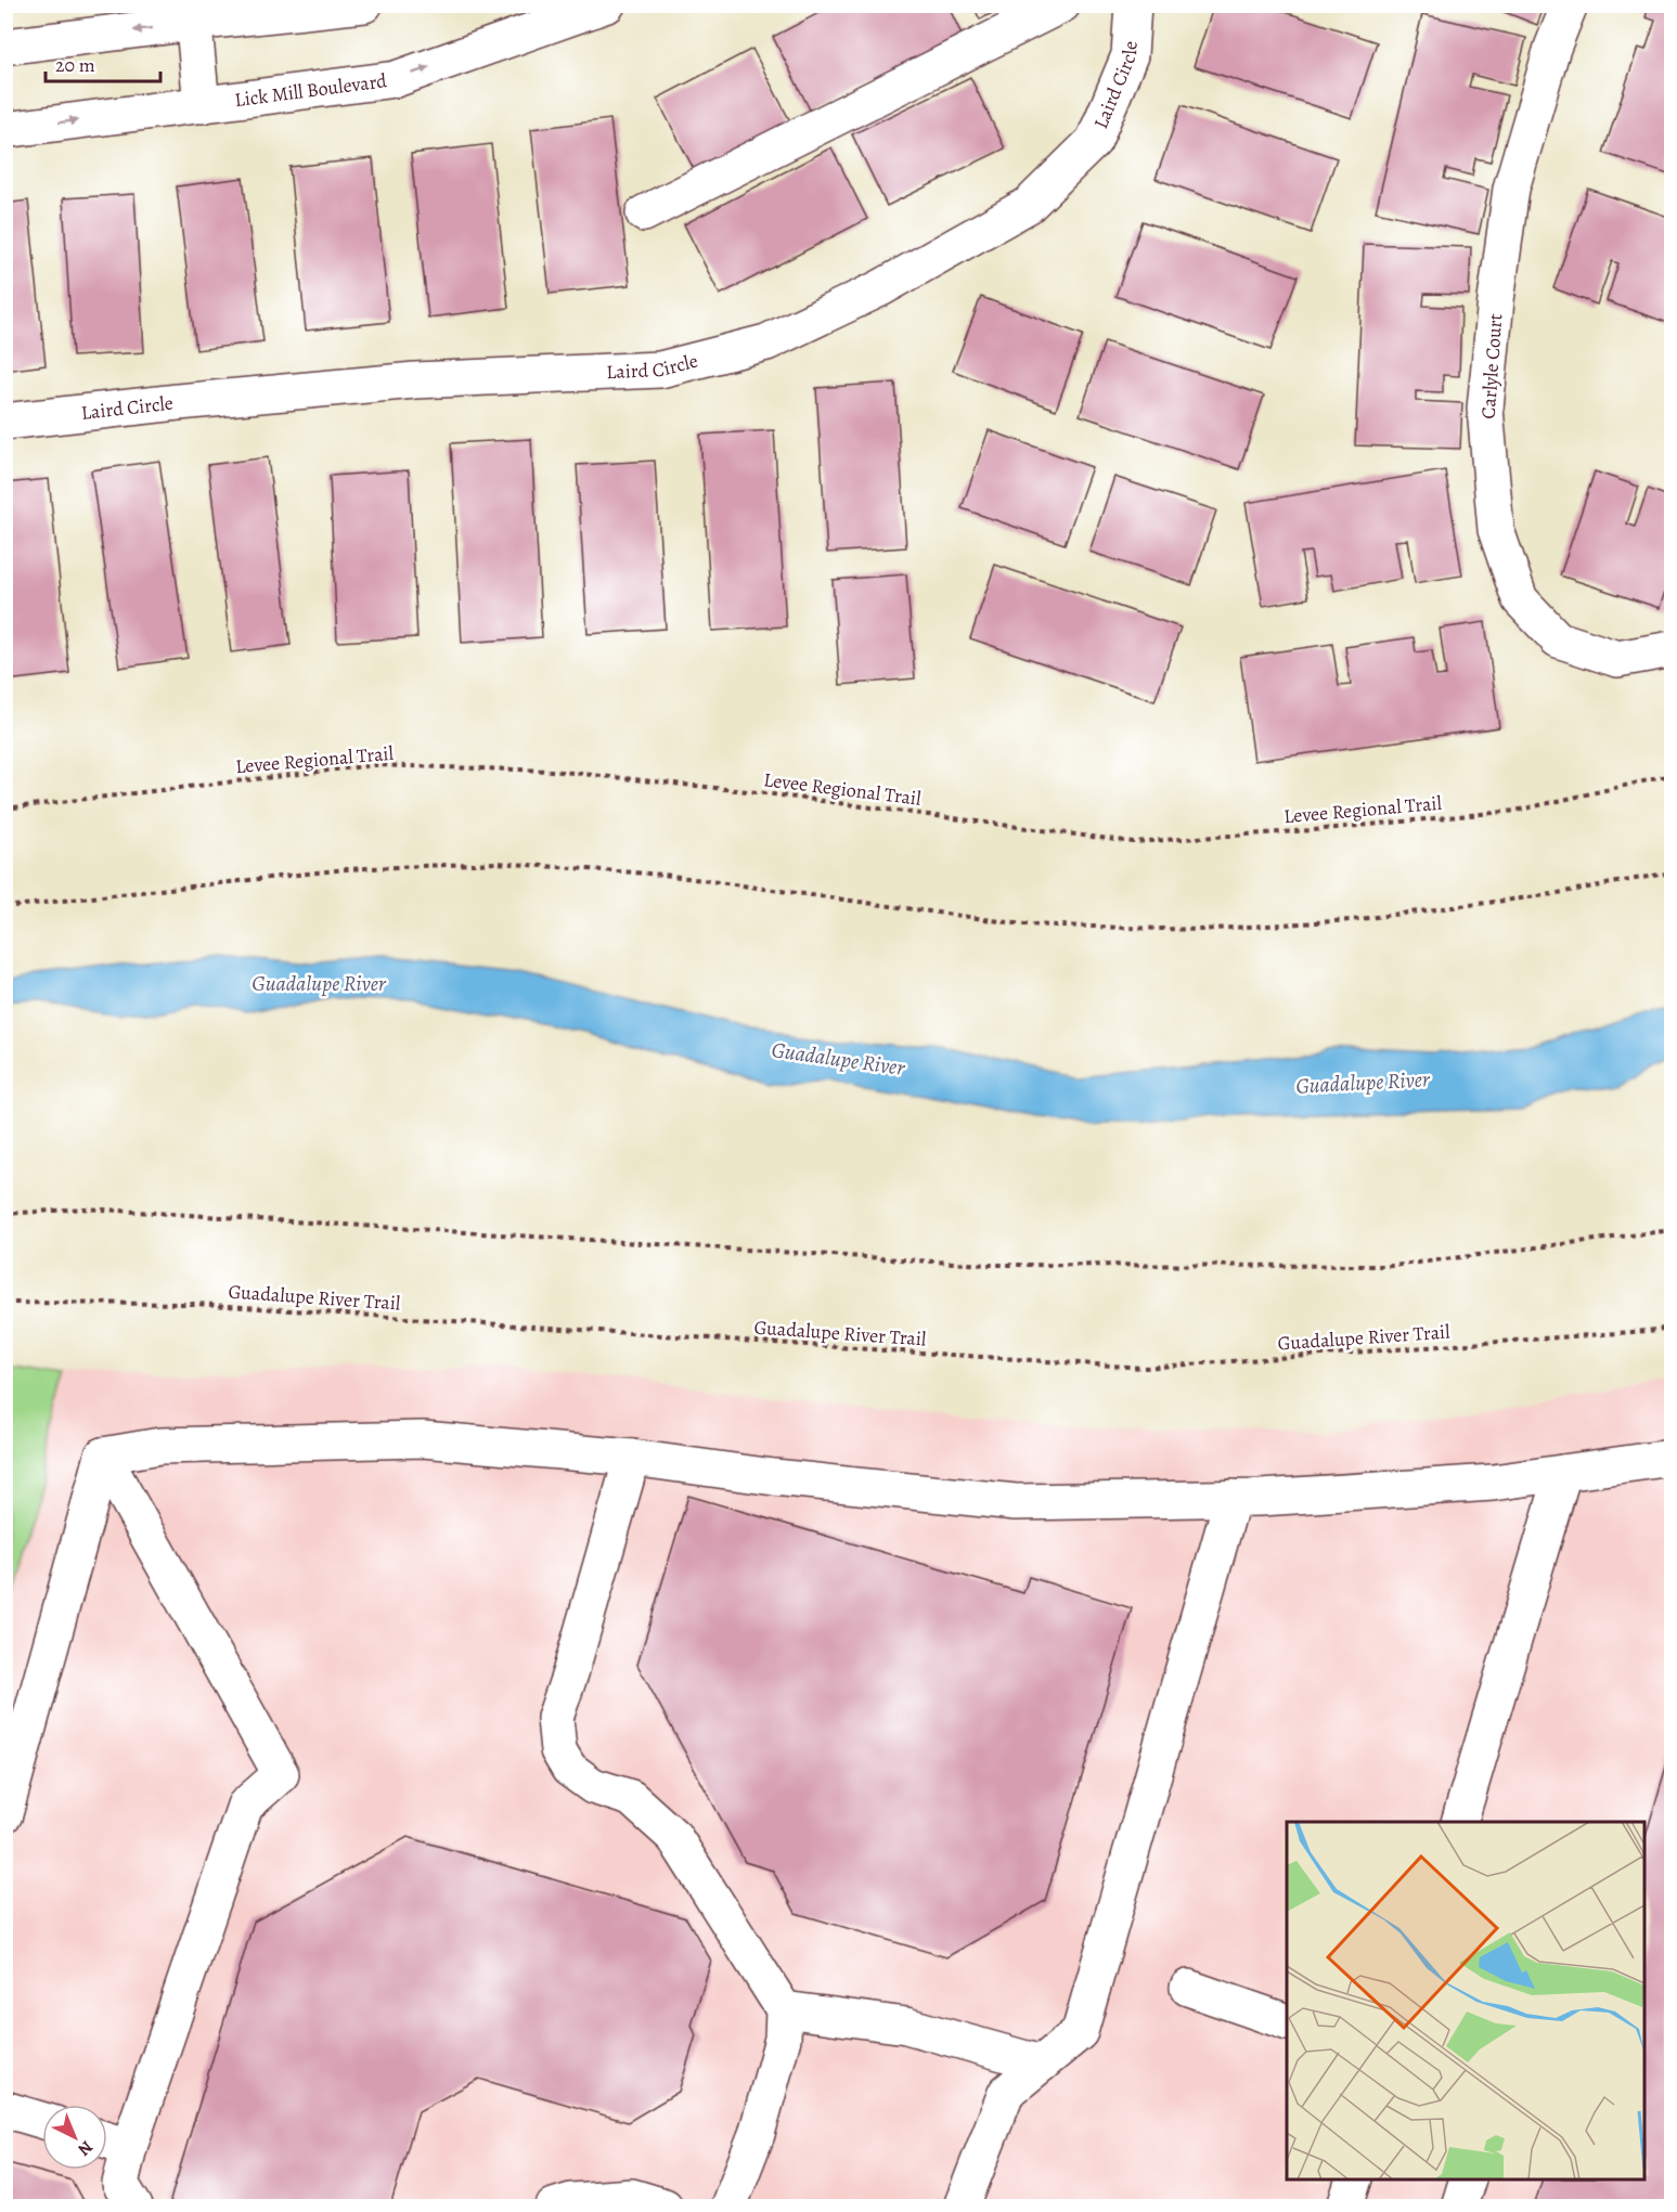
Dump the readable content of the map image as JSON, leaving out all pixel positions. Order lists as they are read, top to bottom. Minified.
{"streets":{"street":["Laird Circle","Lick Mill Boulevard","Carlyle Court"],"path":["Levee Regional Trail","Guadalupe River Trail"]},"water":["Guadalupe River"],"scale_bar":"20 m","north":"bottom right"}
